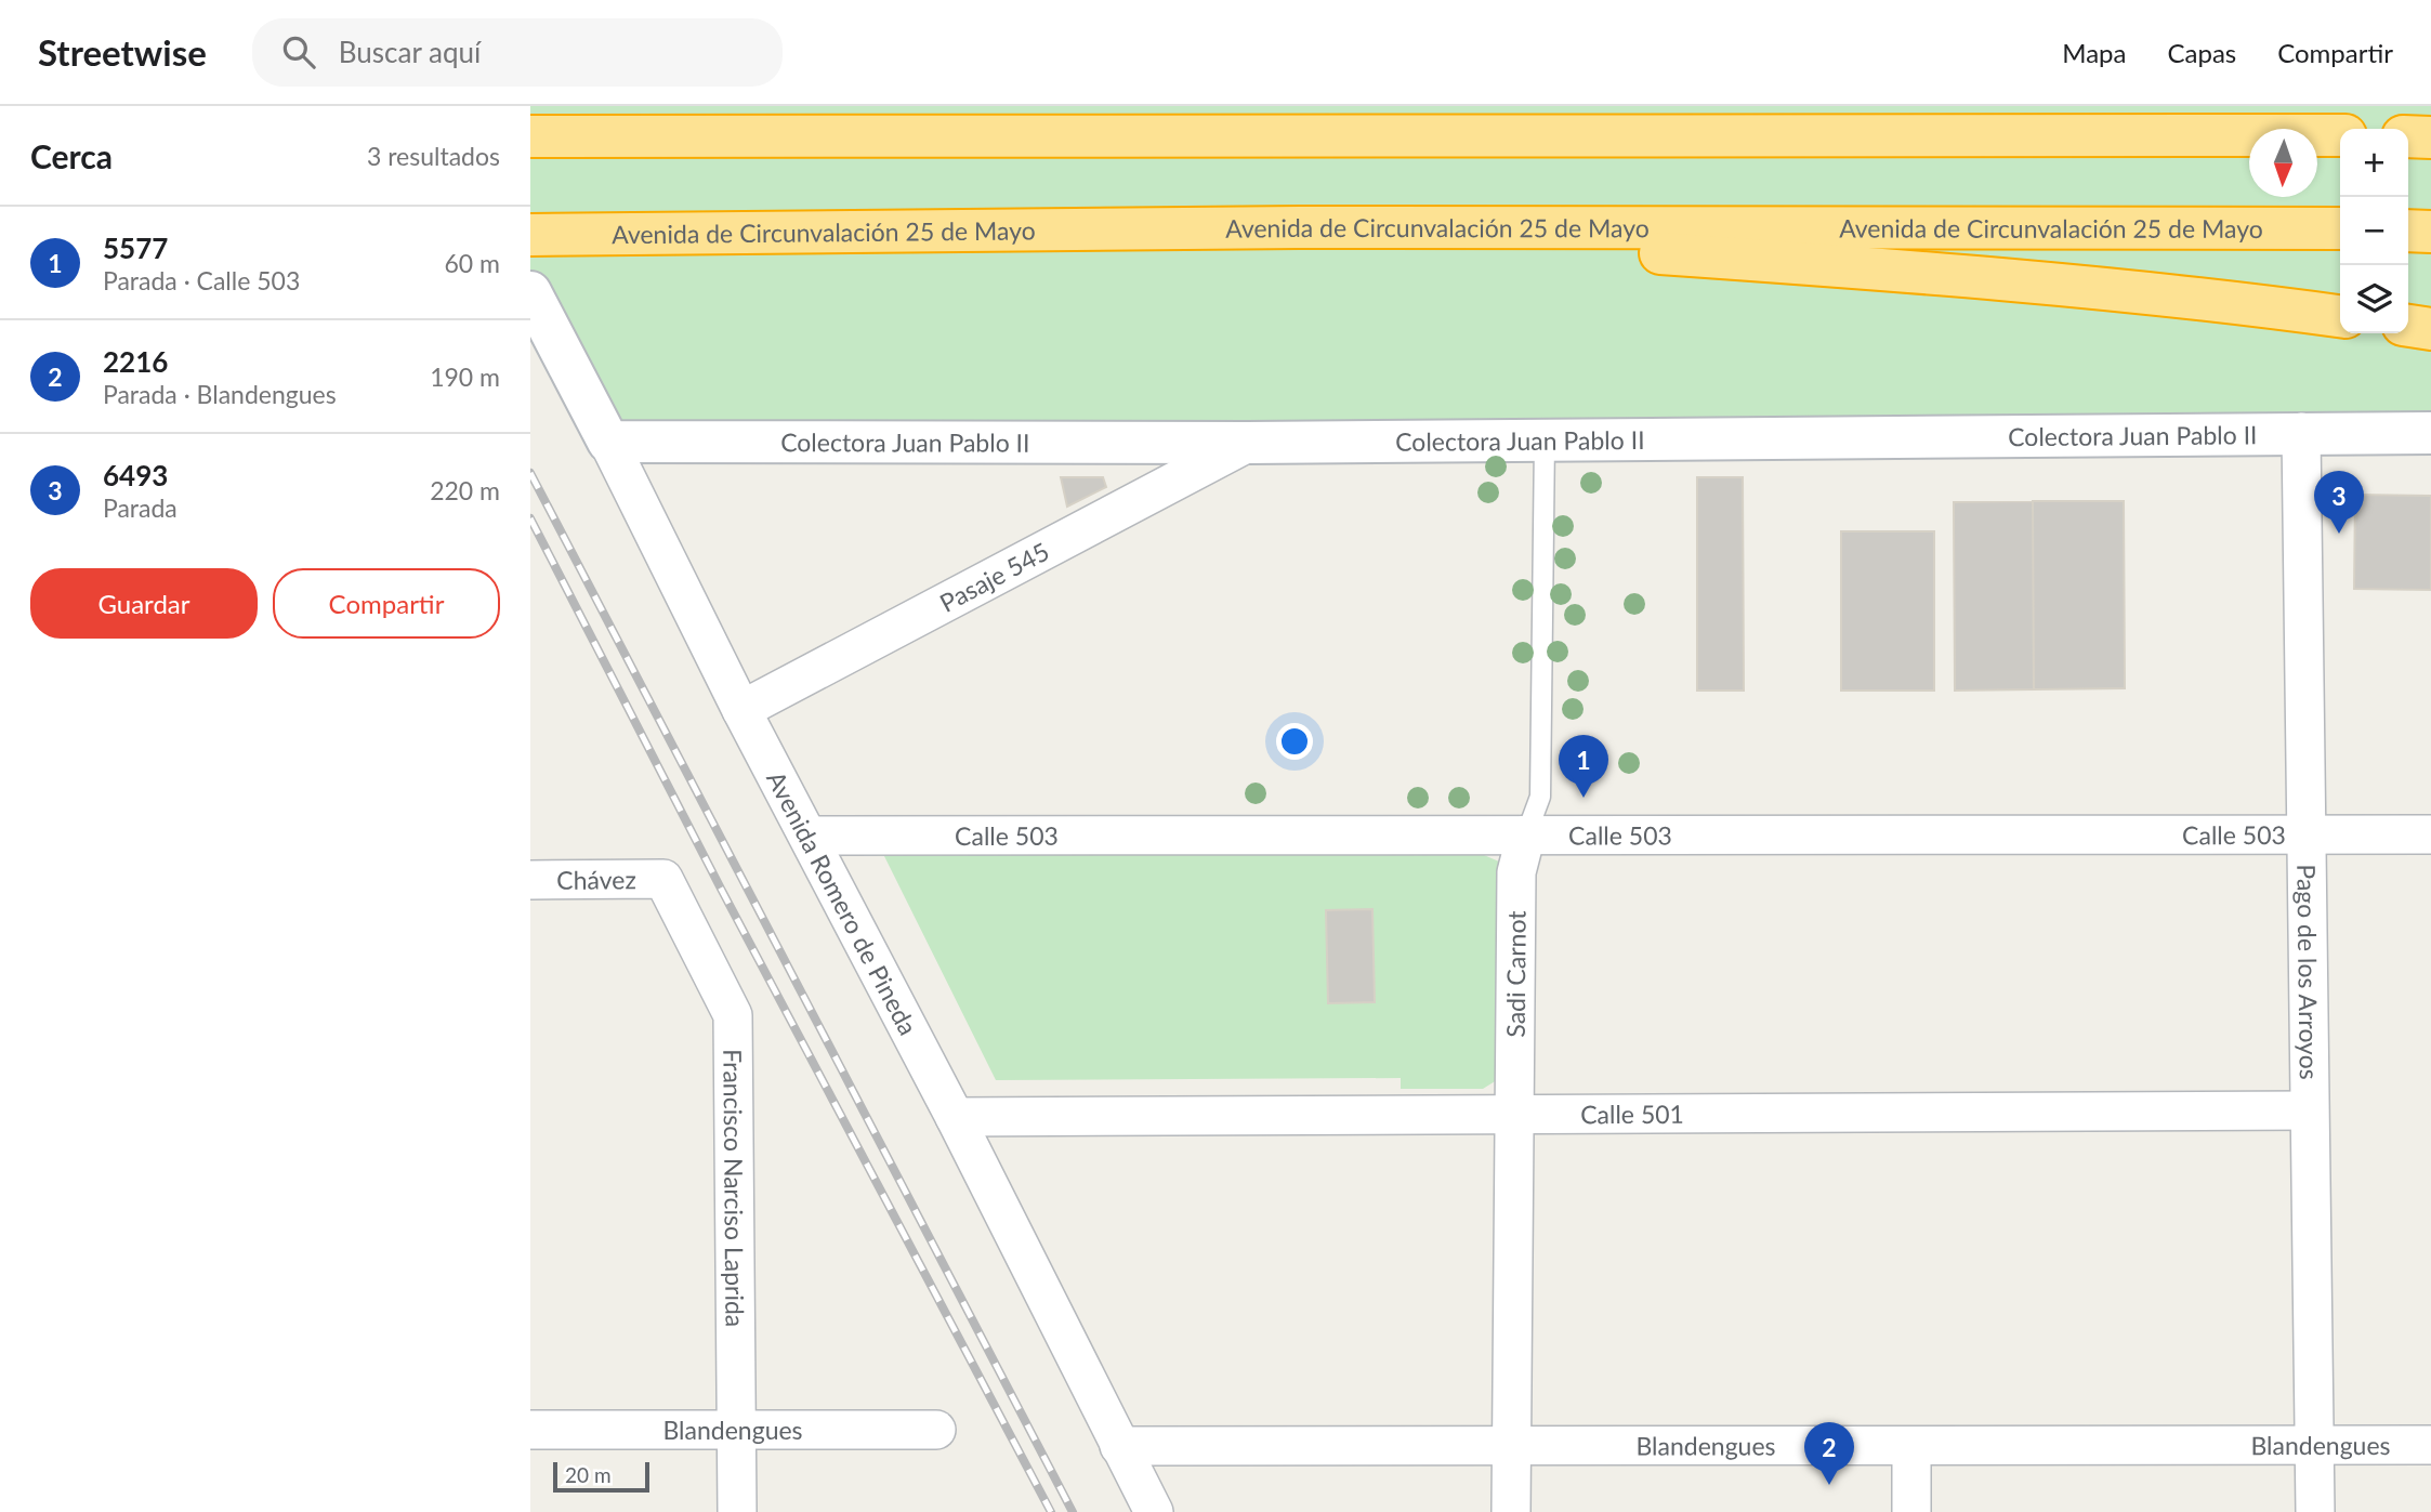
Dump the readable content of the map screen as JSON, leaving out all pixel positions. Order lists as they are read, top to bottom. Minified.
{"streets":{"highway":["Avenida de Circunvalación 25 de Mayo"],"main road":["Colectora Juan Pablo II","Avenida Romero de Pineda"],"street":["Pasaje 545","Calle 503","Chávez","Pago de los Arroyos","Sadi Carnot","Calle 501","Francisco Narciso Laprida","Blandengues"]},"crossings":[["Colectora Juan Pablo II","Pasaje 545"],["Colectora Juan Pablo II","Avenida Romero de Pineda"],["Colectora Juan Pablo II","Pago de los Arroyos"],["Colectora Juan Pablo II","Sadi Carnot"],["Pasaje 545","Avenida Romero de Pineda"],["Calle 503","Avenida Romero de Pineda"],["Calle 503","Pago de los Arroyos"],["Calle 503","Sadi Carnot"],["Chávez","Francisco Narciso Laprida"],["Avenida Romero de Pineda","Calle 501"],["Avenida Romero de Pineda","Blandengues"],["Pago de los Arroyos","Calle 501"],["Pago de los Arroyos","Blandengues"],["Sadi Carnot","Calle 501"],["Sadi Carnot","Blandengues"],["Francisco Narciso Laprida","Blandengues"]],"scale_bar":"20 m","north":"bottom","page":{"header":"Streetwise","search":"Buscar aquí","nav":["Mapa","Capas","Compartir"],"heading":["Cerca","3 resultados"],"map_buttons":["+","−"],"list":[{"mark":"1","name":"5577","note":"Parada · Calle 503","value":"60 m"},{"mark":"2","name":"2216","note":"Parada · Blandengues","value":"190 m"},{"mark":"3","name":"6493","note":"Parada","value":"220 m"}],"pins":["3","1","2"],"buttons":["Guardar","Compartir"],"scale":"20 m"}}
